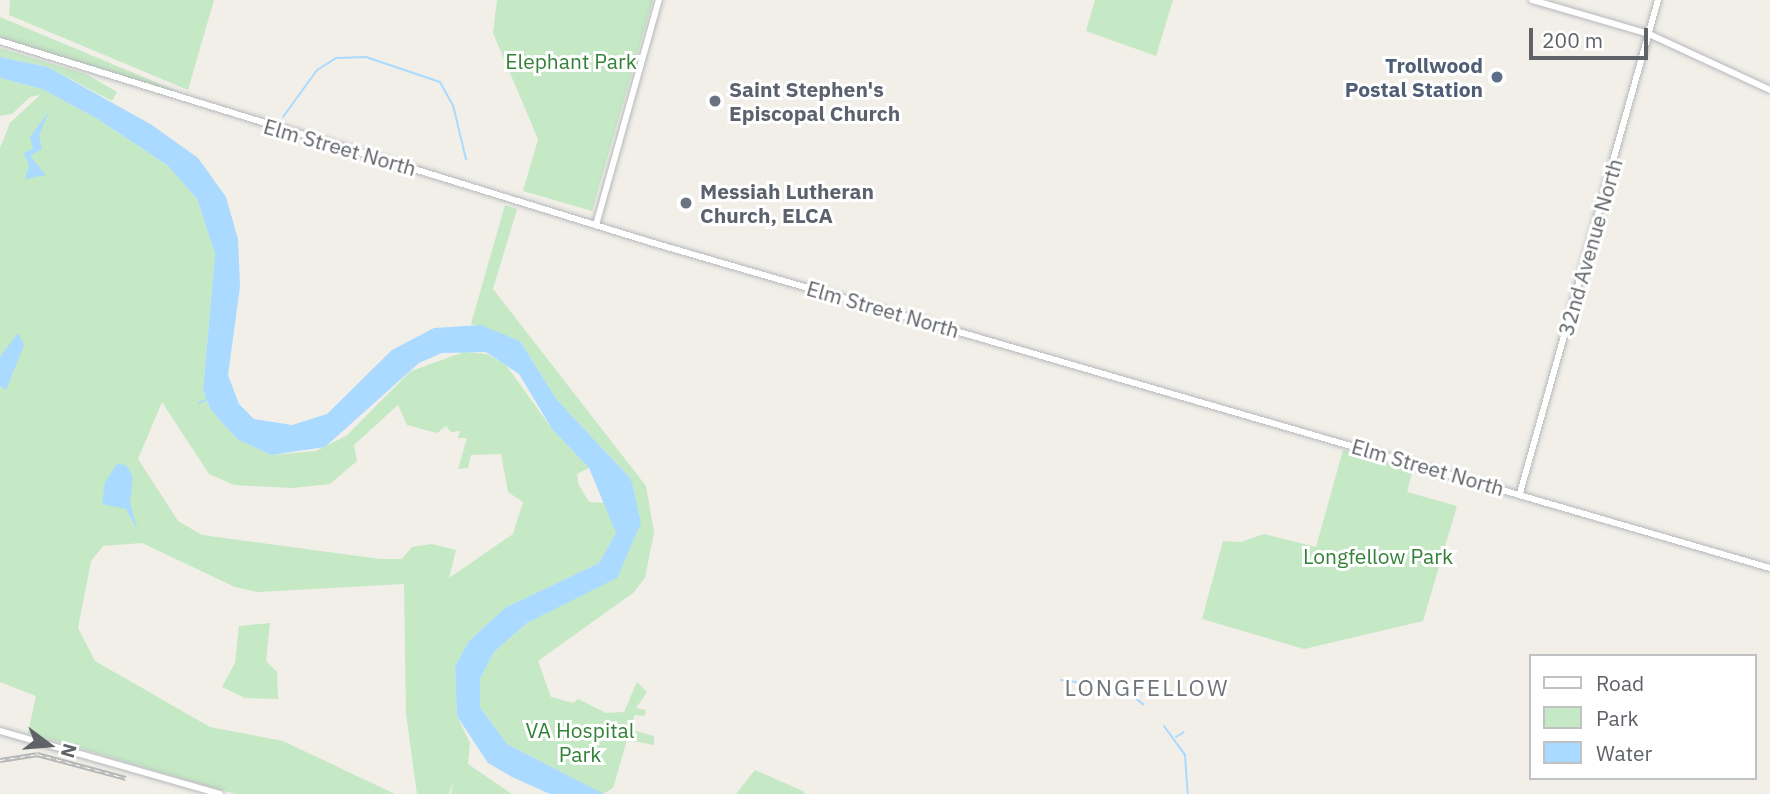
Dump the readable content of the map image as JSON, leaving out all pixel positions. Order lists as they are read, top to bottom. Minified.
{"streets":{"street":["Elm Street North","32nd Avenue North"]},"crossings":[["Elm Street North","32nd Avenue North"]],"districts":["LONGFELLOW"],"parks":["Elephant Park","Longfellow Park","VA Hospital Park"],"places":["Trollwood Postal Station","Saint Stephen's Episcopal Church","Messiah Lutheran Church, ELCA"],"legend":["Road","Park","Water"],"scale_bar":"200 m","north":"right"}
